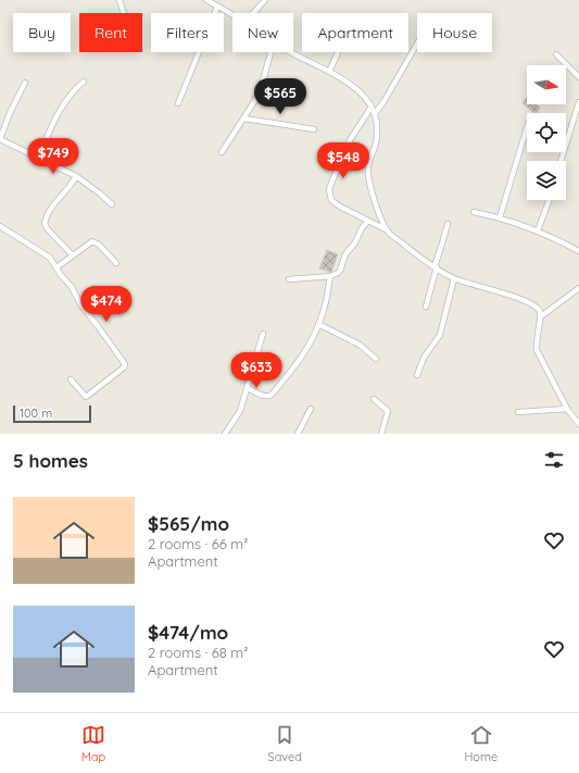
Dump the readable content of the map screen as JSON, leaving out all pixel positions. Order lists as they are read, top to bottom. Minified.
{"scale_bar":"100 m","north":"right","page":{"chip":["Buy","Rent","Filters","New","Apartment","House"],"price":["$565","$749","$548","$474","$633"],"scale":"100 m","heading":"5 homes","list":[{"name":"$565/mo","note":"2 rooms · 66 m² · Apartment"},{"name":"$474/mo","note":"2 rooms · 68 m² · Apartment"}],"tabs":["Map","Saved","Home"]}}
